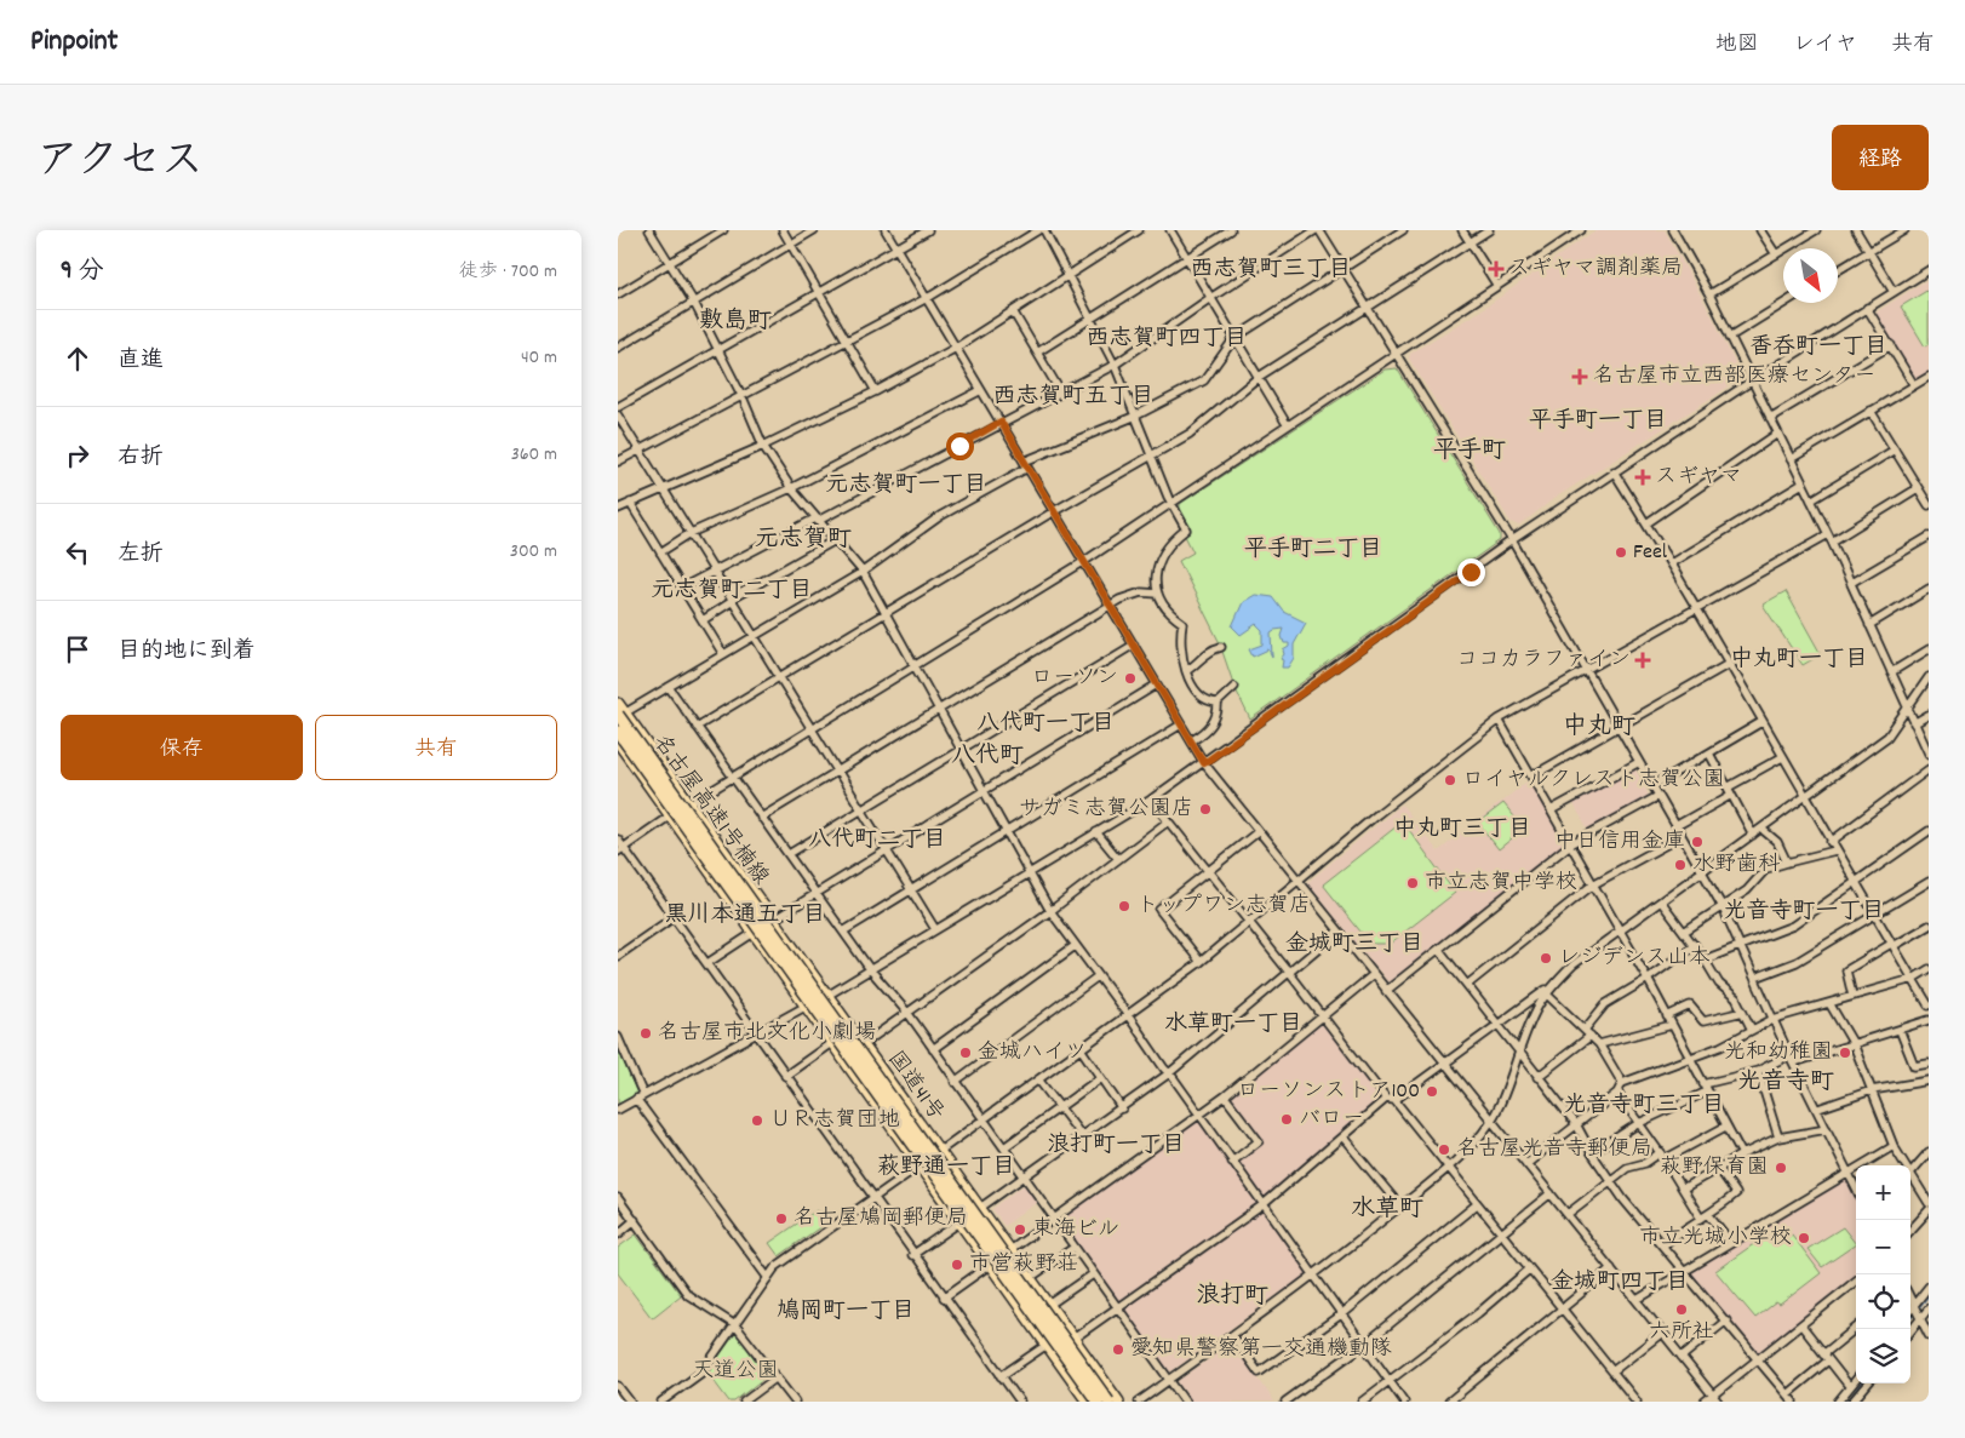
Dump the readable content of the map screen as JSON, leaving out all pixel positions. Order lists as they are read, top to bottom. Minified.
{"streets":{"highway":["名古屋高速1号楠線","国道41号"]},"crossings":[["名古屋高速1号楠線","国道41号"]],"districts":["西志賀町三丁目","敷島町","西志賀町四丁目","香呑町一丁目","西志賀町五丁目","平手町一丁目","平手町","元志賀町一丁目","元志賀町","平手町二丁目","元志賀町二丁目","中丸町一丁目","八代町一丁目","中丸町","八代町","中丸町三丁目","八代町二丁目","光音寺町一丁目","黒川本通五丁目","金城町三丁目","水草町一丁目","光音寺町","光音寺町三丁目","浪打町一丁目","萩野通一丁目","水草町","金城町四丁目","浪打町","鳩岡町一丁目"],"parks":["天道公園"],"places":{"health":["スギヤマ調剤薬局","名古屋市立西部医療センター","スギヤマ","ココカラファイン"],"other":["Feel","ローソン","ロイヤルクレスト志賀公園","サガミ志賀公園店","中日信用金庫","水野歯科","市立志賀中学校","トップワン志賀店","レジデンス山本","名古屋市北文化小劇場","金城ハイツ","光和幼稚園","ローソンストア100","バロー","ＵＲ志賀団地","名古屋光音寺郵便局","萩野保育園","名古屋鳩岡郵便局","東海ビル","市立光城小学校","市営萩野荘","六所社","愛知県警察第一交通機動隊"]},"north":"bottom right","page":{"header":"Pinpoint","nav":["地図","レイヤ","共有"],"title":"アクセス","buttons":["経路",["保存","共有"]],"heading":["9 分","徒歩 · 700 m"],"list":[["直進","40 m"],["右折","360 m"],["左折","300 m"],"目的地に到着"],"map_buttons":["+","−"]}}
